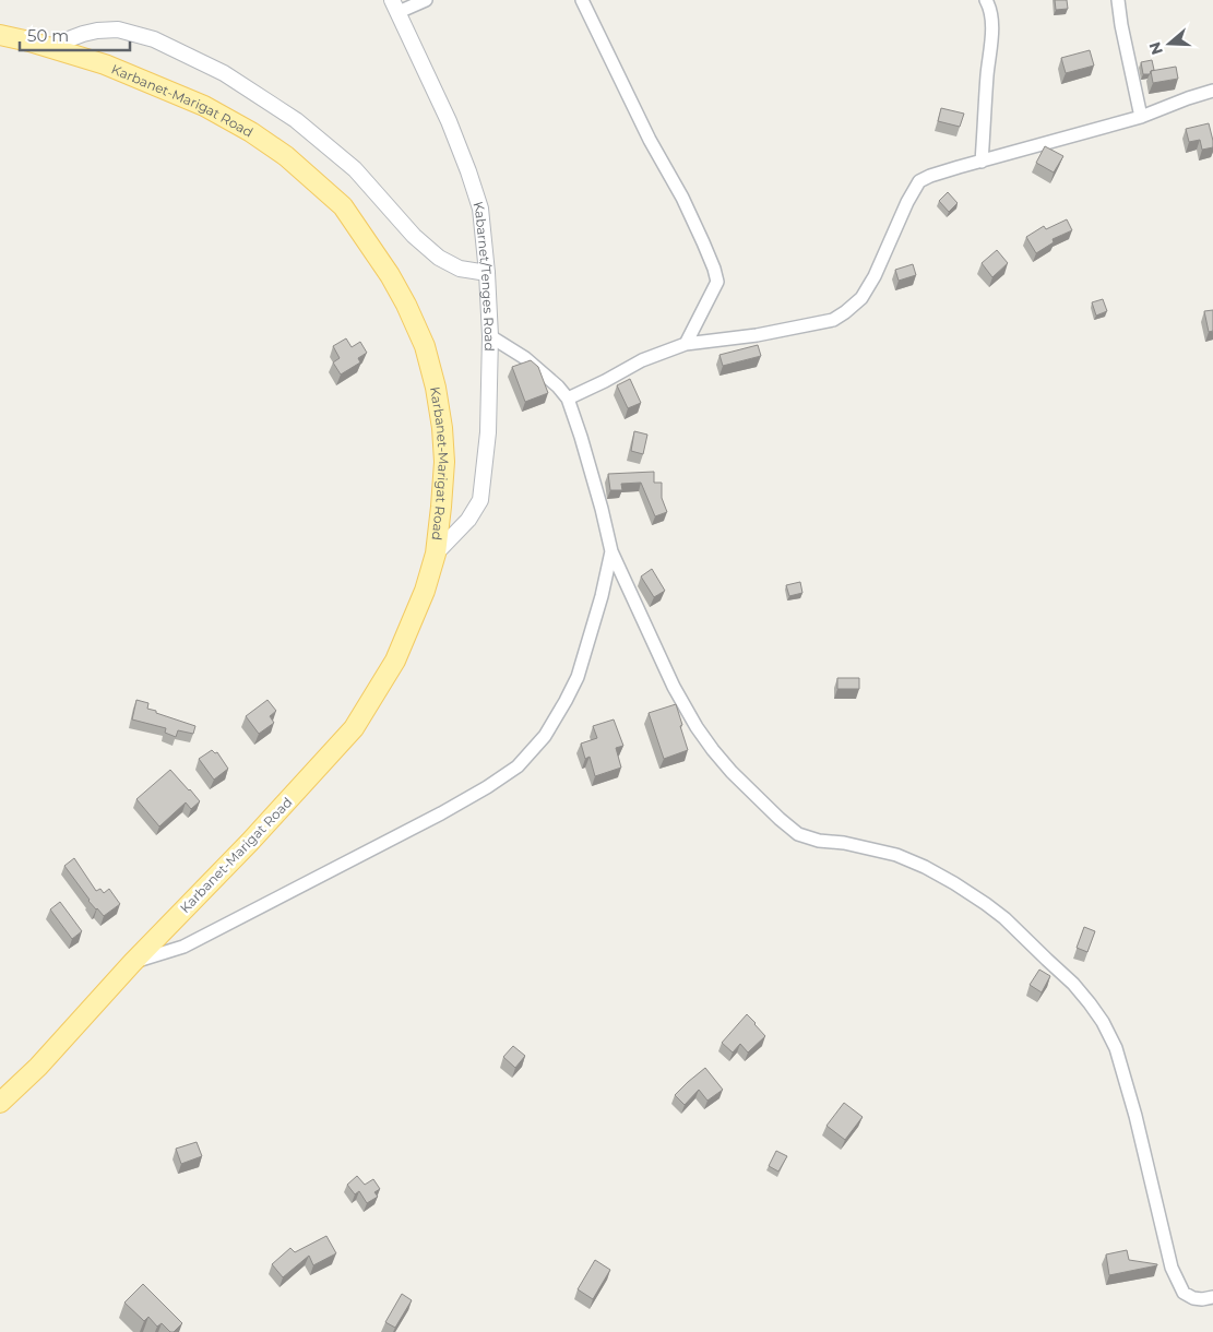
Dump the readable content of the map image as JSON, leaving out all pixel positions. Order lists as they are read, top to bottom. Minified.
{"streets":{"main road":["Karbanet-Marigat Road"],"street":["Kabarnet/Tenges Road"]},"crossings":[["Karbanet-Marigat Road","Kabarnet/Tenges Road"]],"scale_bar":"50 m","north":"left"}
